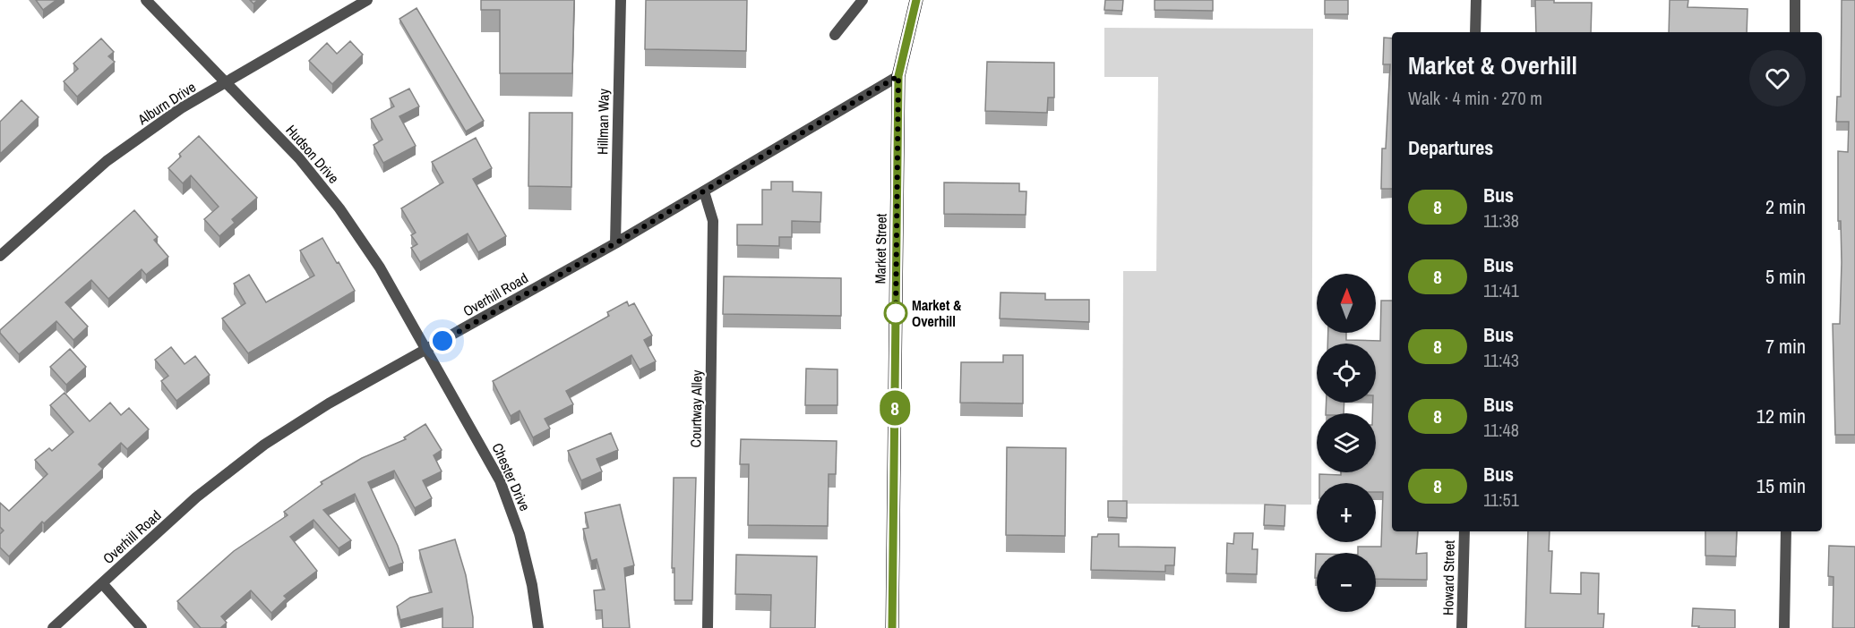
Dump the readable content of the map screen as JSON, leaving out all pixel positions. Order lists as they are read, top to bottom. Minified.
{"streets":{"main road":["Market Street"],"street":["Alburn Drive","Hillman Way","Hudson Drive","Overhill Road","Courtway Alley","Chester Drive","Howard Street"]},"crossings":[["Alburn Drive","Hudson Drive"],["Hillman Way","Overhill Road"],["Hudson Drive","Overhill Road"],["Hudson Drive","Chester Drive"],["Market Street","Overhill Road"],["Overhill Road","Courtway Alley"],["Overhill Road","Chester Drive"]],"places":["Market & Overhill"],"lines":["bus line 8"],"north":"top","page":{"on_map":"8","heading":[["Market & Overhill","Walk · 4 min · 270 m"],"Departures"],"list":[{"mark":"8","name":"Bus","note":"11:38","value":"2 min"},{"mark":"8","name":"Bus","note":"11:41","value":"5 min"},{"mark":"8","name":"Bus","note":"11:43","value":"7 min"},{"mark":"8","name":"Bus","note":"11:48","value":"12 min"},{"mark":"8","name":"Bus","note":"11:51","value":"15 min"}],"map_buttons":["+","−"]}}
